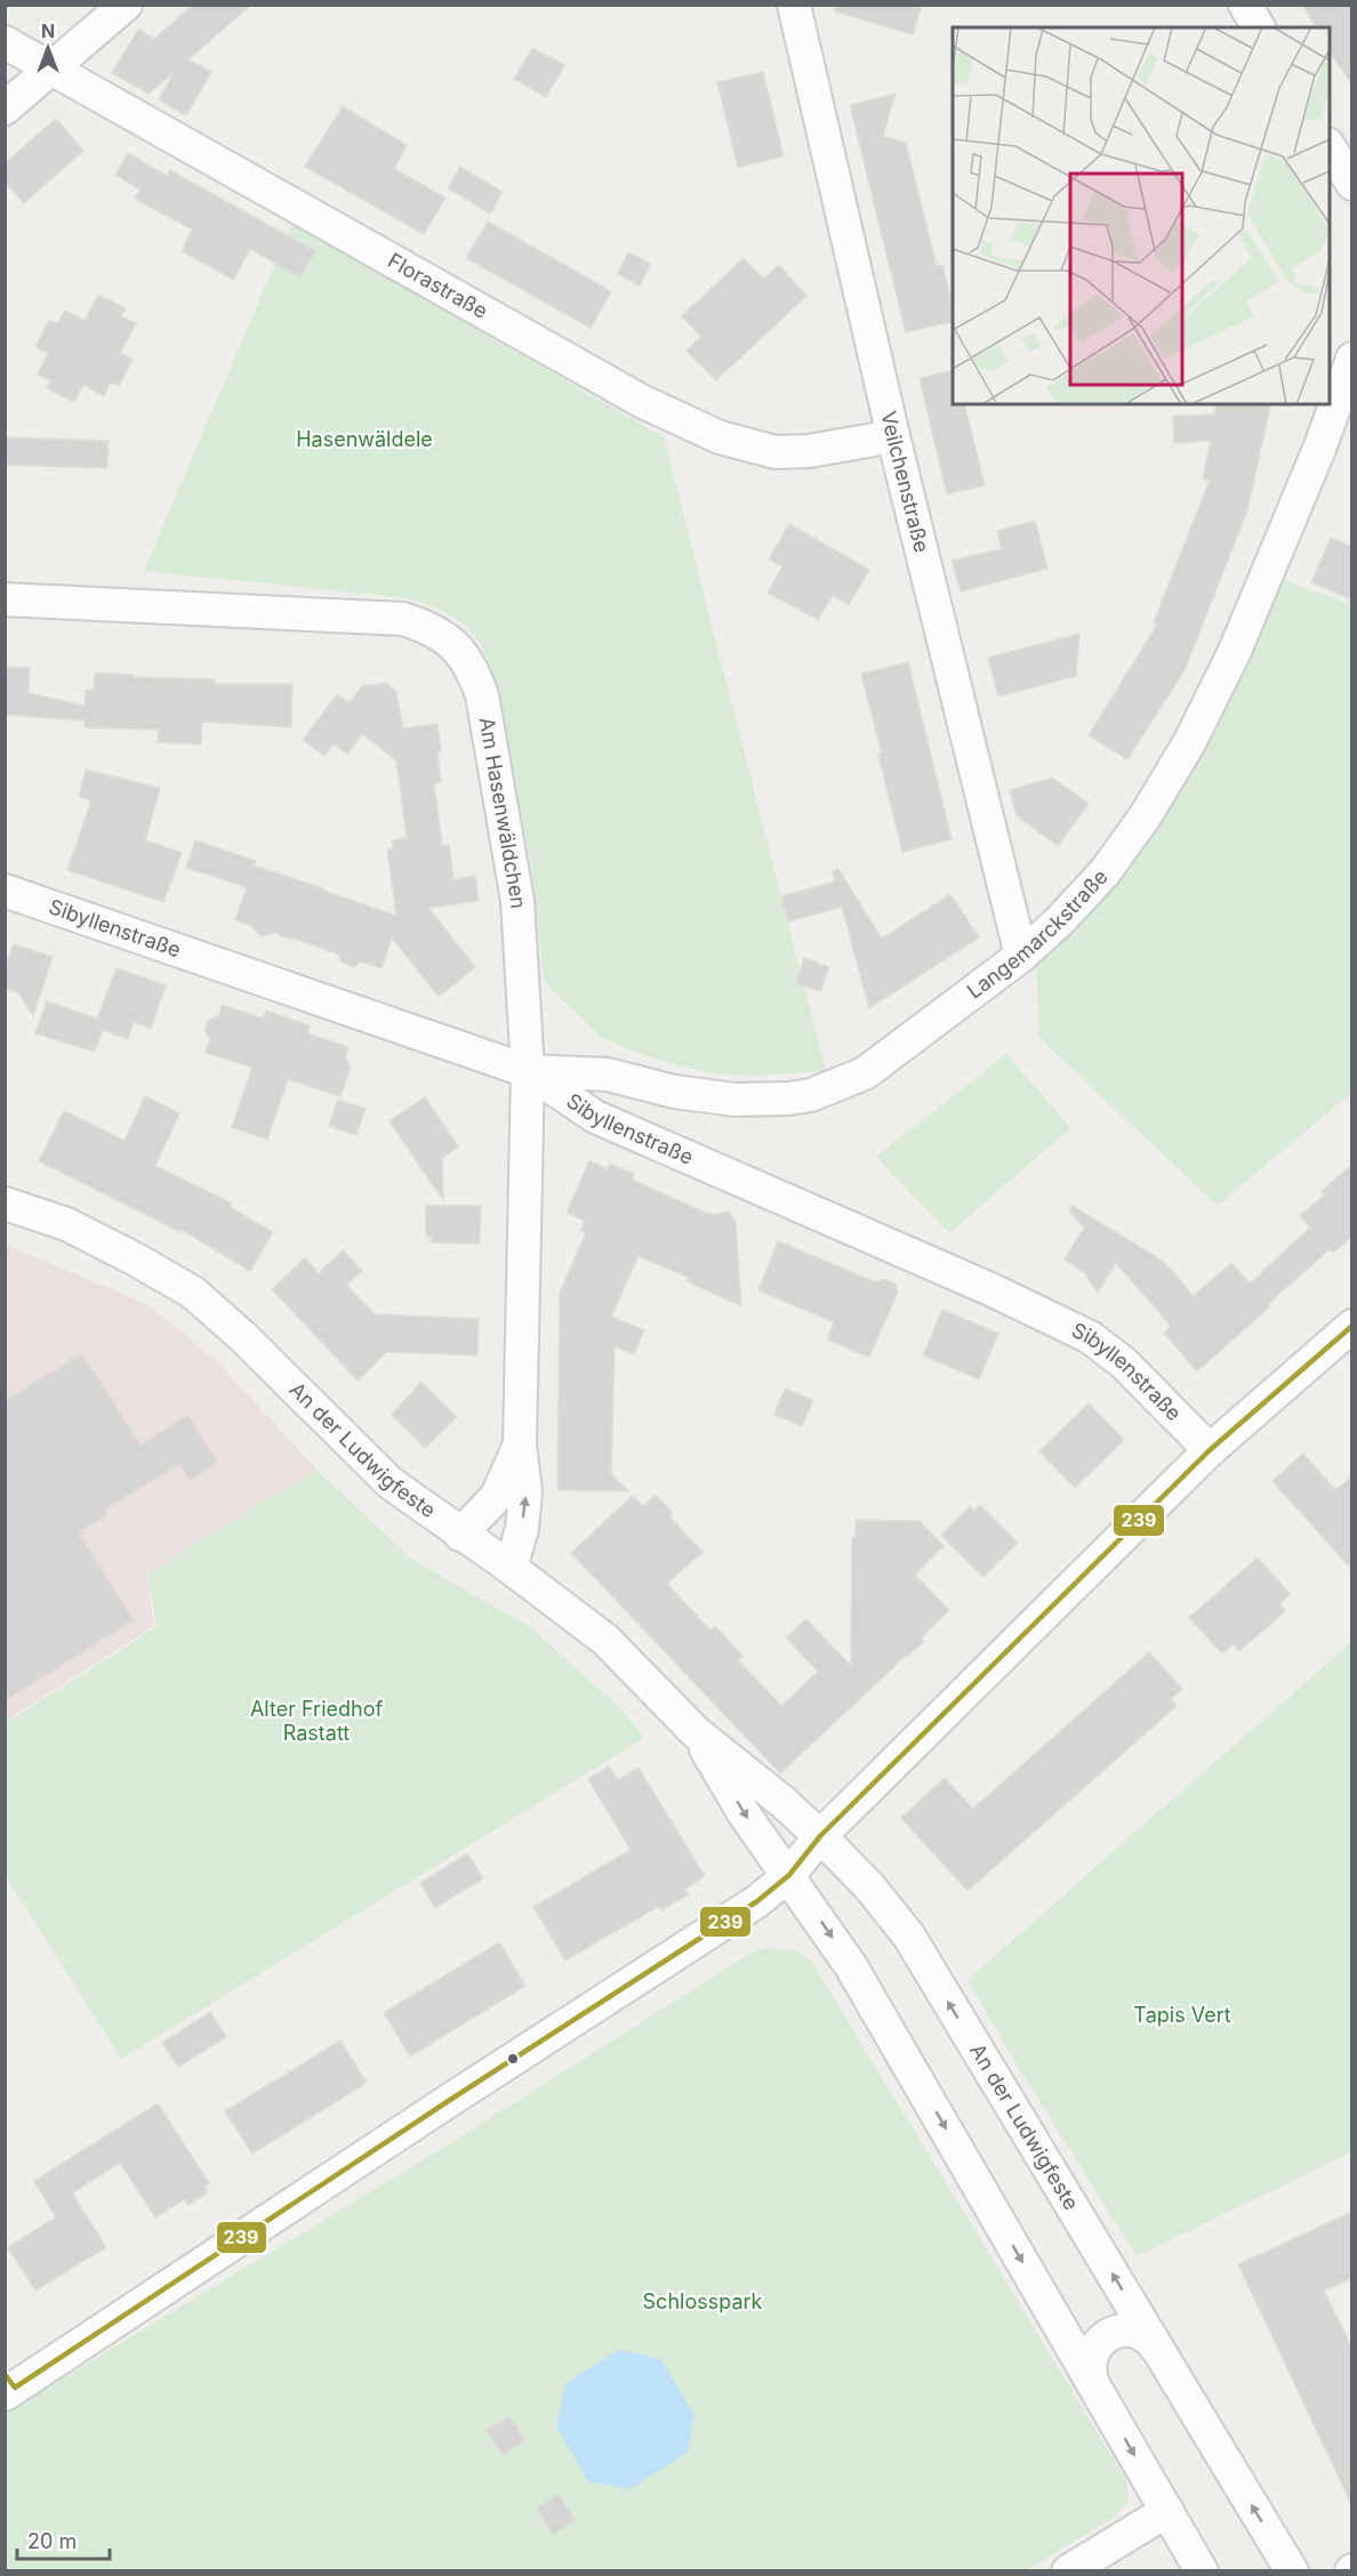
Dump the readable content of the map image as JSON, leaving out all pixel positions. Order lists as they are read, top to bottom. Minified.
{"streets":{"street":["Florastraße","Veilchenstraße","Am Hasenwäldchen","Sibyllenstraße","Langemarckstraße","An der Ludwigfeste"]},"crossings":[["Florastraße","Veilchenstraße"],["Veilchenstraße","Langemarckstraße"],["Am Hasenwäldchen","Sibyllenstraße"],["Am Hasenwäldchen","Langemarckstraße"],["Am Hasenwäldchen","An der Ludwigfeste"],["Sibyllenstraße","Langemarckstraße"]],"parks":["Hasenwäldele","Alter Friedhof Rastatt","Tapis Vert","Schlosspark"],"lines":["transit line 239"],"scale_bar":"20 m","north":"top"}
